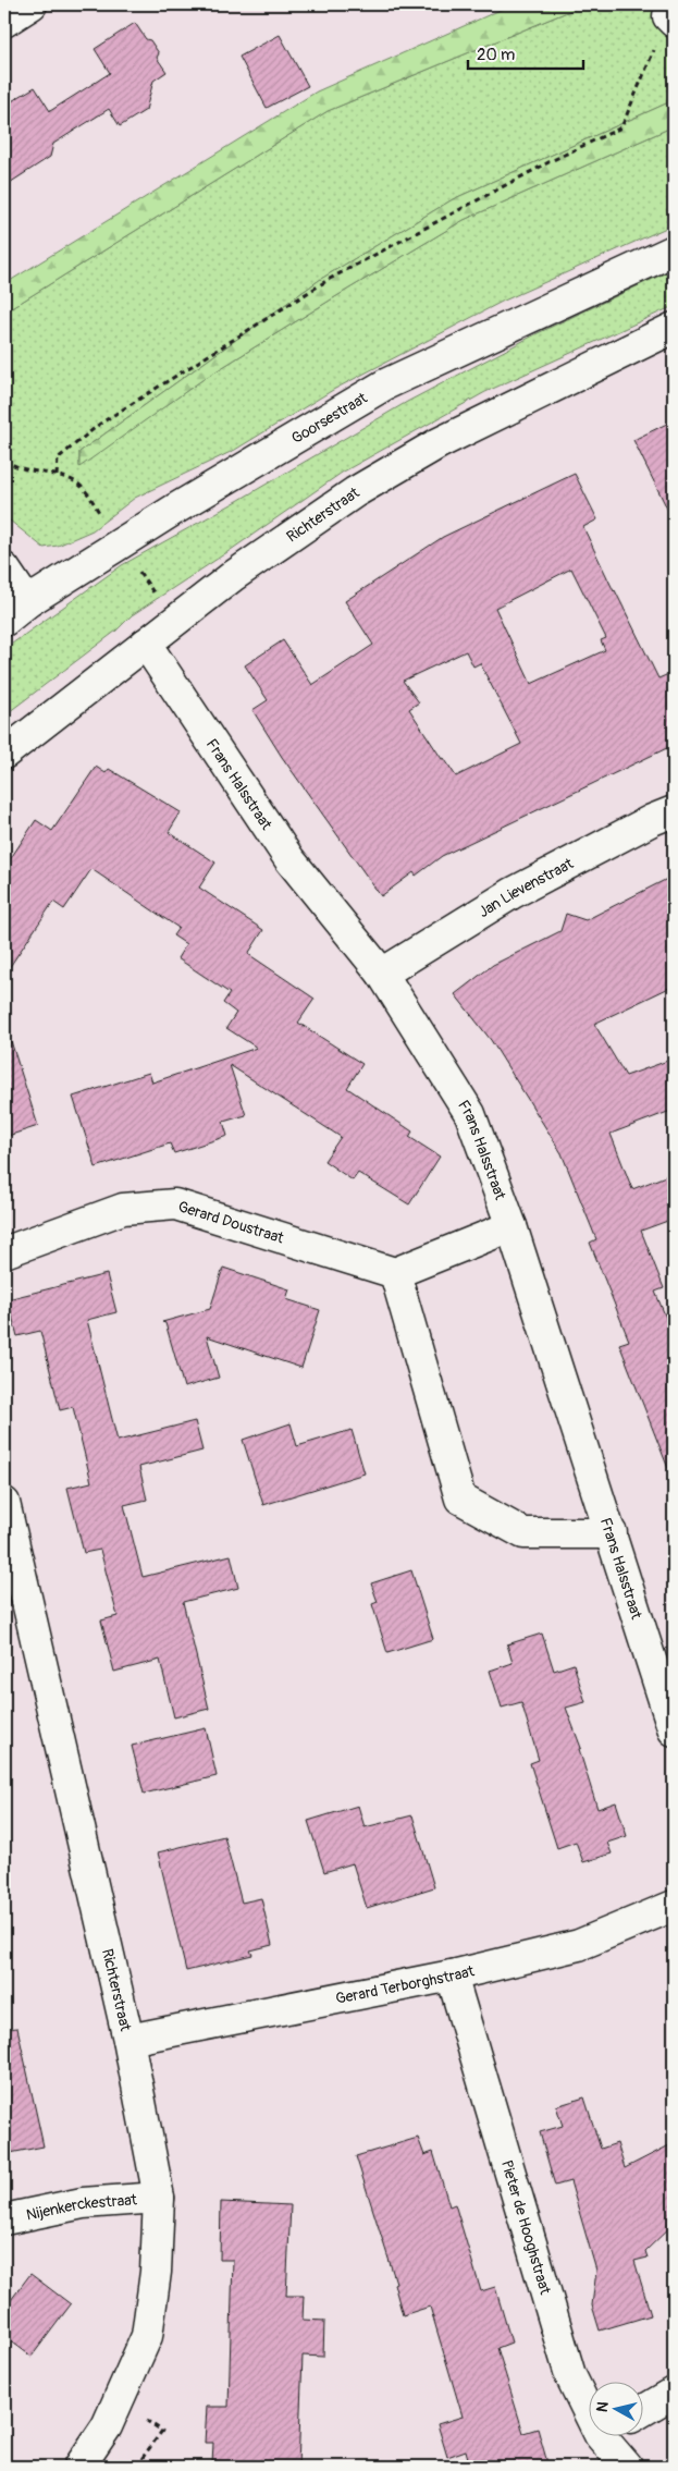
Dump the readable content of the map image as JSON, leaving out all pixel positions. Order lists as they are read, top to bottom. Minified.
{"streets":{"street":["Goorsestraat","Richterstraat","Frans Halsstraat","Jan Lievenstraat","Gerard Doustraat","Gerard Terborghstraat","Nijenkerckestraat","Pieter de Hooghstraat"]},"crossings":[["Richterstraat","Frans Halsstraat"],["Richterstraat","Gerard Terborghstraat"],["Richterstraat","Nijenkerckestraat"],["Frans Halsstraat","Jan Lievenstraat"],["Gerard Terborghstraat","Pieter de Hooghstraat"]],"scale_bar":"20 m","north":"left"}
